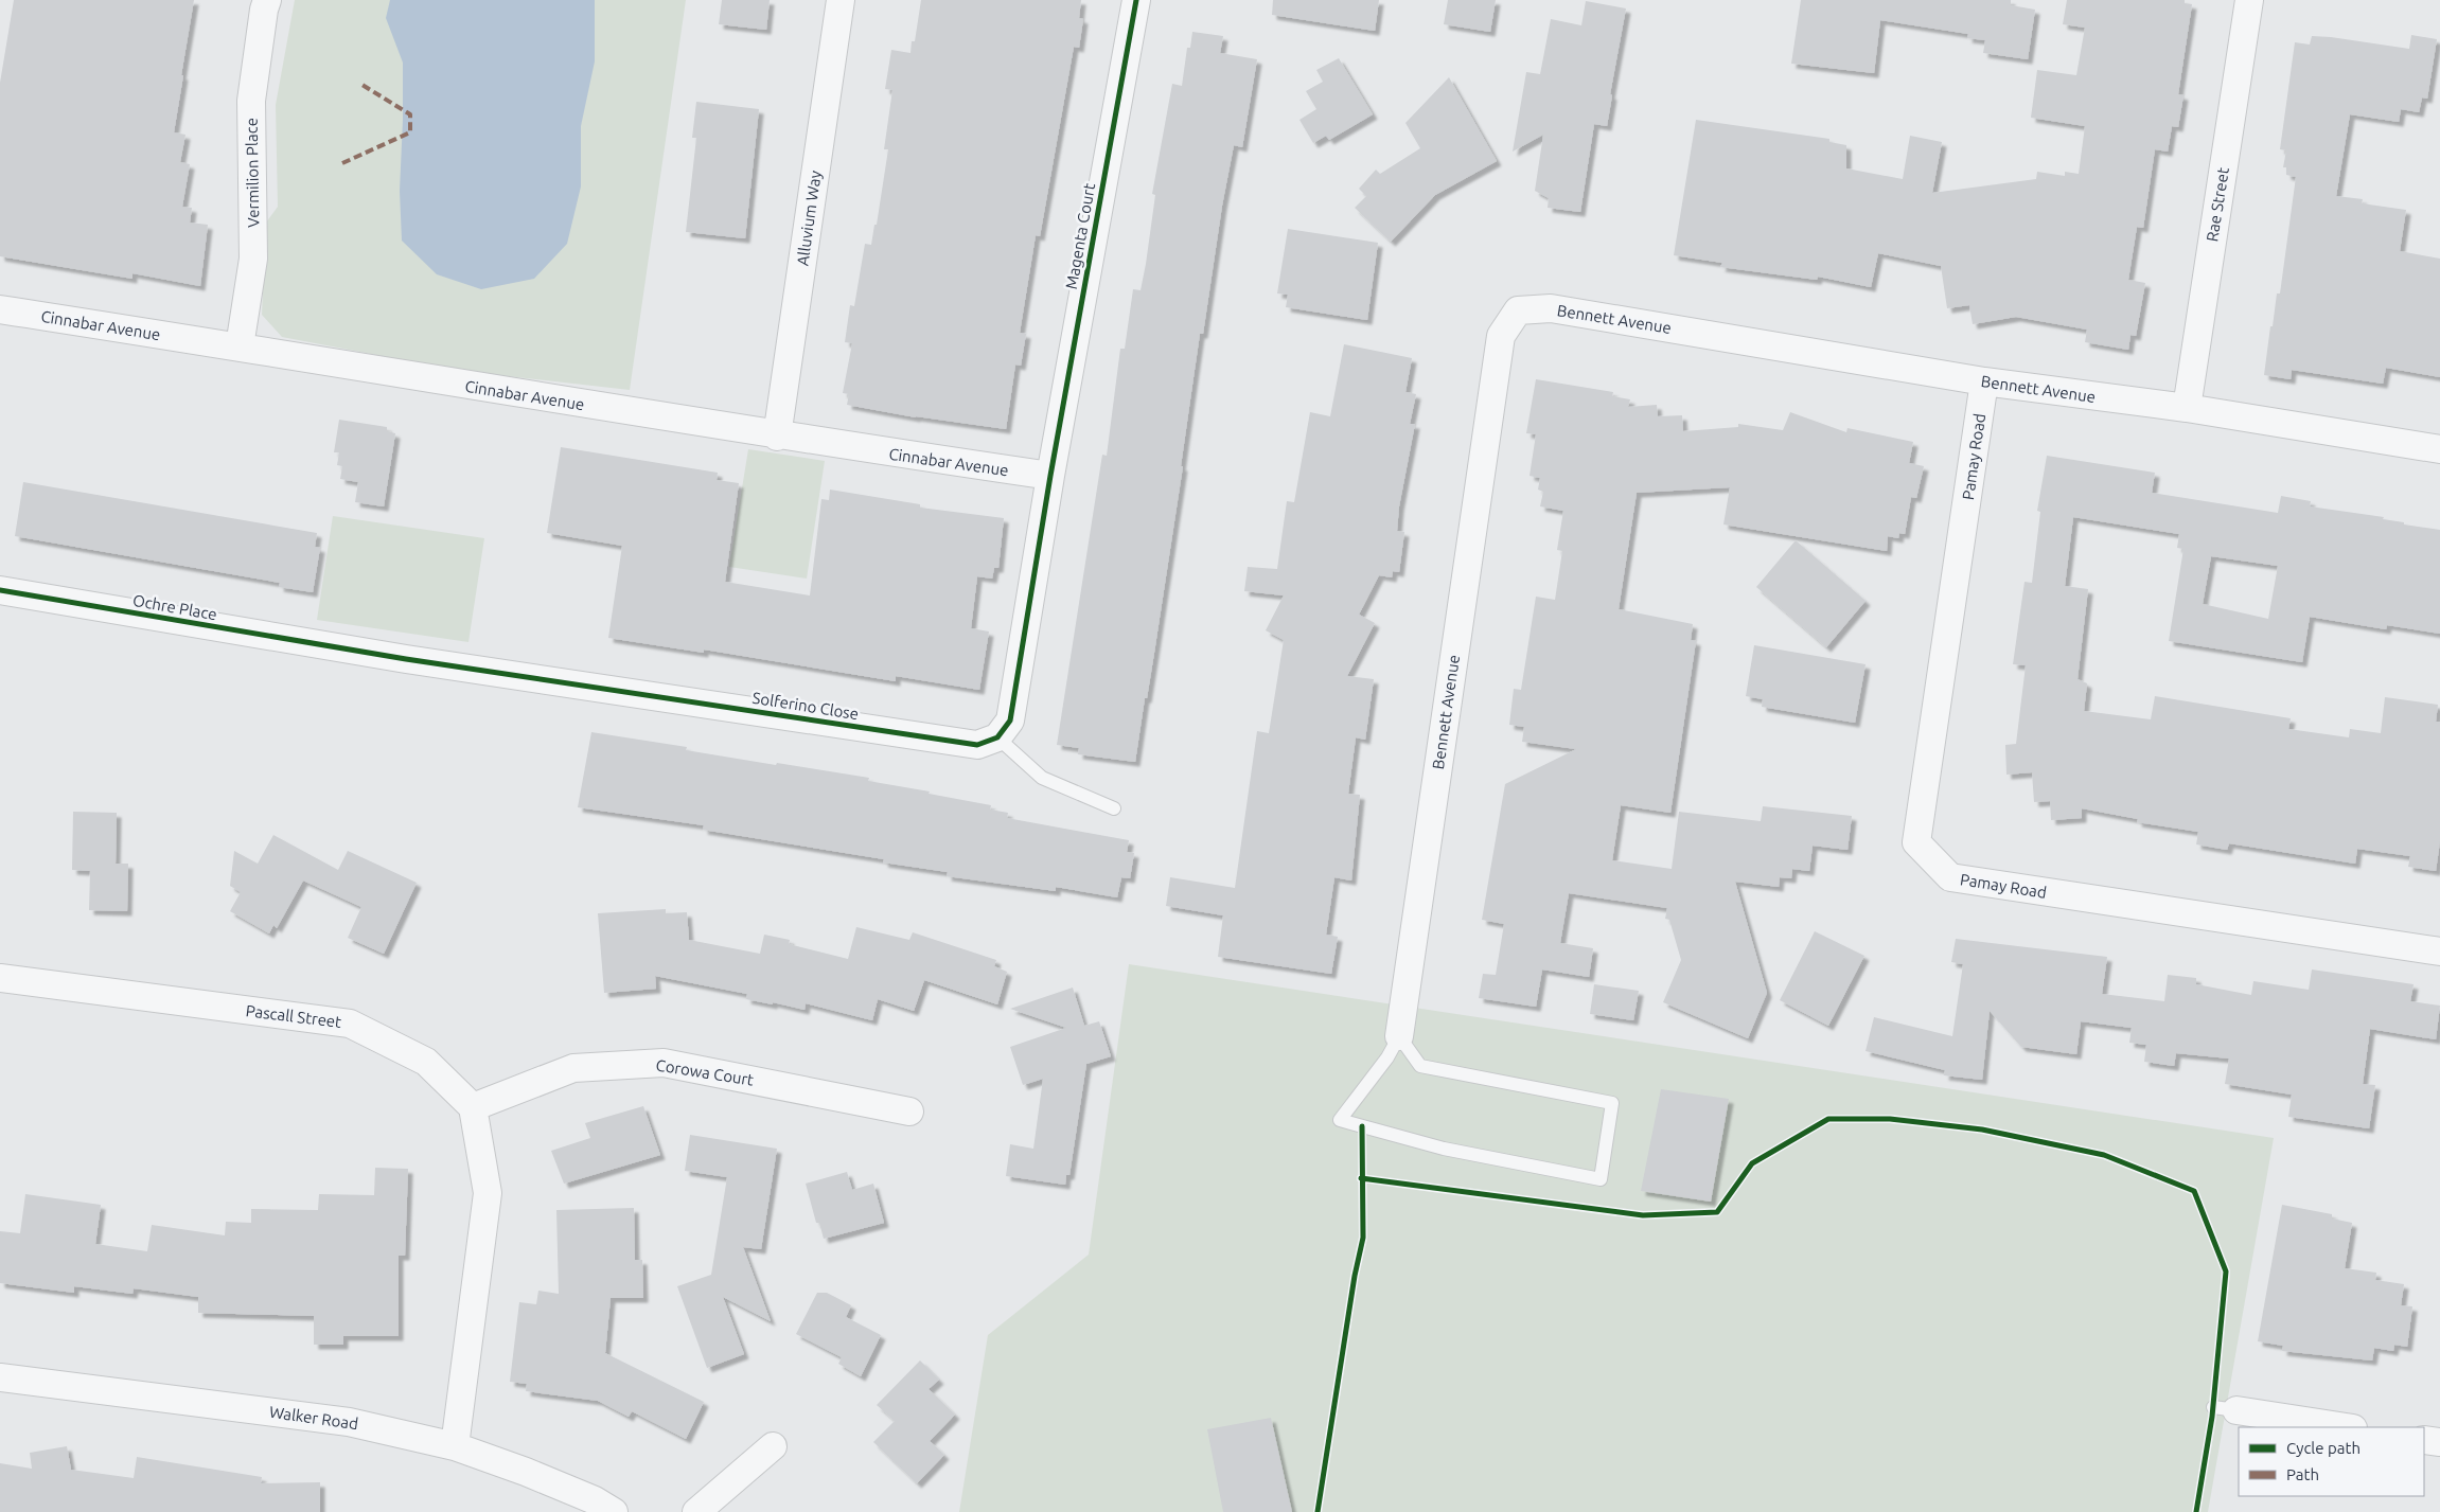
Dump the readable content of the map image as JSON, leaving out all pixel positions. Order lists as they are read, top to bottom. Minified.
{"streets":{"street":["Vermilion Place","Rae Street","Alluvium Way","Magenta Court","Bennett Avenue","Cinnabar Avenue","Pamay Road","Ochre Place","Solferino Close","Pascall Street","Corowa Court","Walker Road"]},"crossings":[["Vermilion Place","Cinnabar Avenue"],["Rae Street","Bennett Avenue"],["Alluvium Way","Cinnabar Avenue"],["Magenta Court","Cinnabar Avenue"],["Bennett Avenue","Pamay Road"],["Ochre Place","Solferino Close"],["Pascall Street","Corowa Court"]],"legend":["Cycle path","Path"]}
